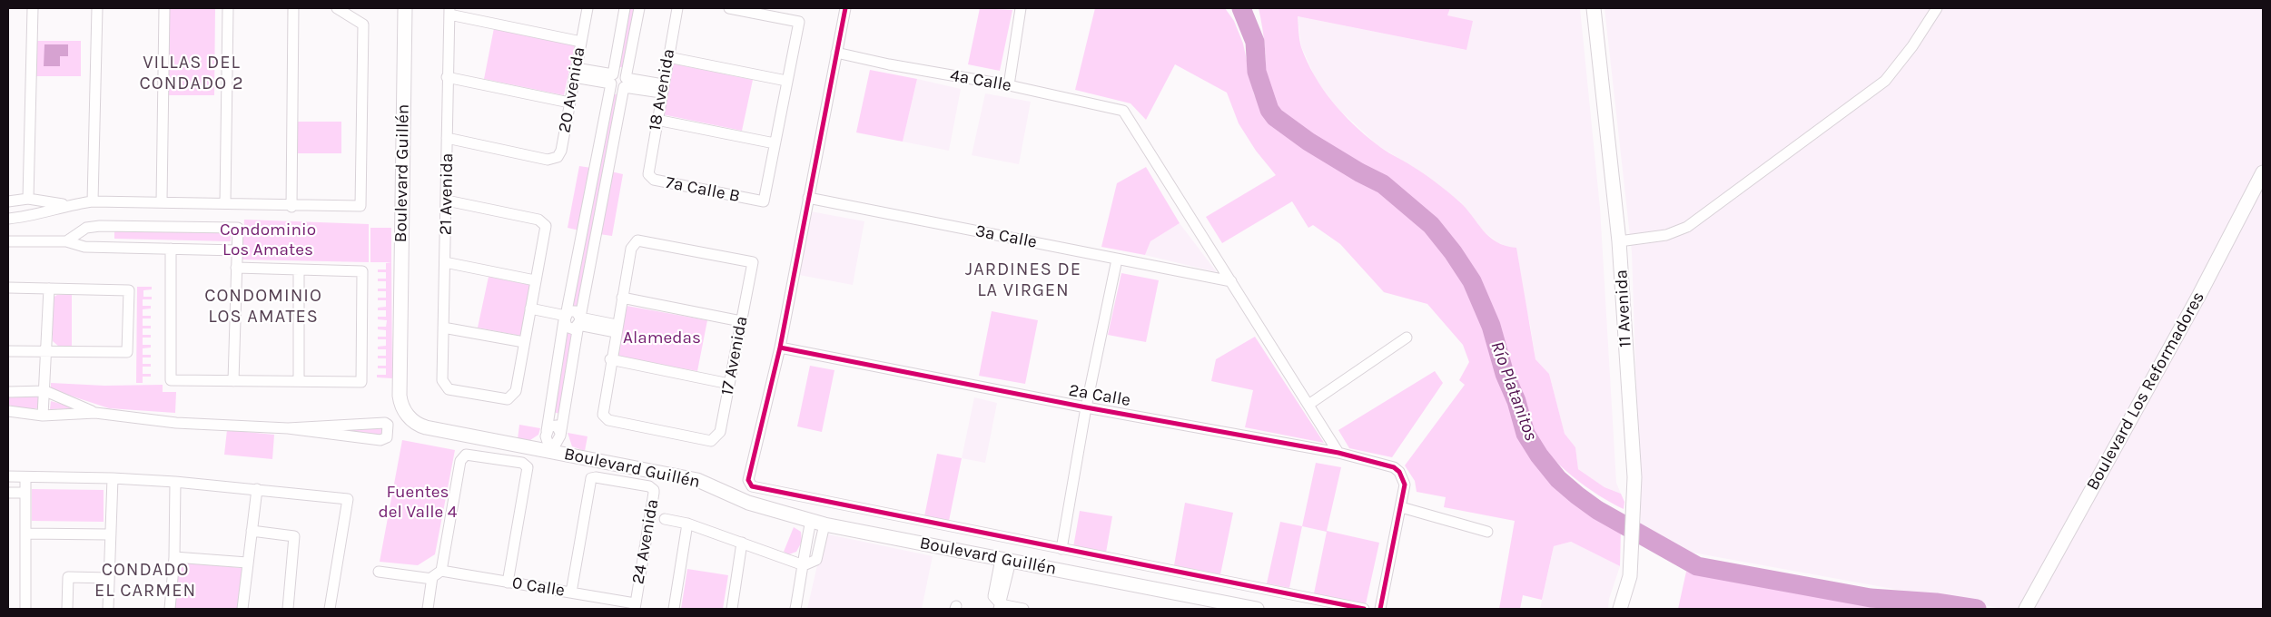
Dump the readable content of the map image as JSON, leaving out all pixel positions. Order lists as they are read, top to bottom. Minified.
{"streets":{"main road":["Boulevard Guillén","11 Avenida","Boulevard Los Reformadores"],"street":["4a Calle","20 Avenida","18 Avenida","7a Calle B","21 Avenida","3a Calle","17 Avenida","2a Calle","24 Avenida","0 Calle"]},"crossings":[["4a Calle","3a Calle"],["20 Avenida","21 Avenida"],["18 Avenida","7a Calle B"],["24 Avenida","0 Calle"]],"districts":["VILLAS DEL CONDADO 2","JARDINES DE LA VIRGEN","CONDOMINIO LOS AMATES","CONDADO EL CARMEN"],"water":["Río Platanitos"],"parks":["Condominio Los Amates","Alamedas","Fuentes del Valle 4"]}
